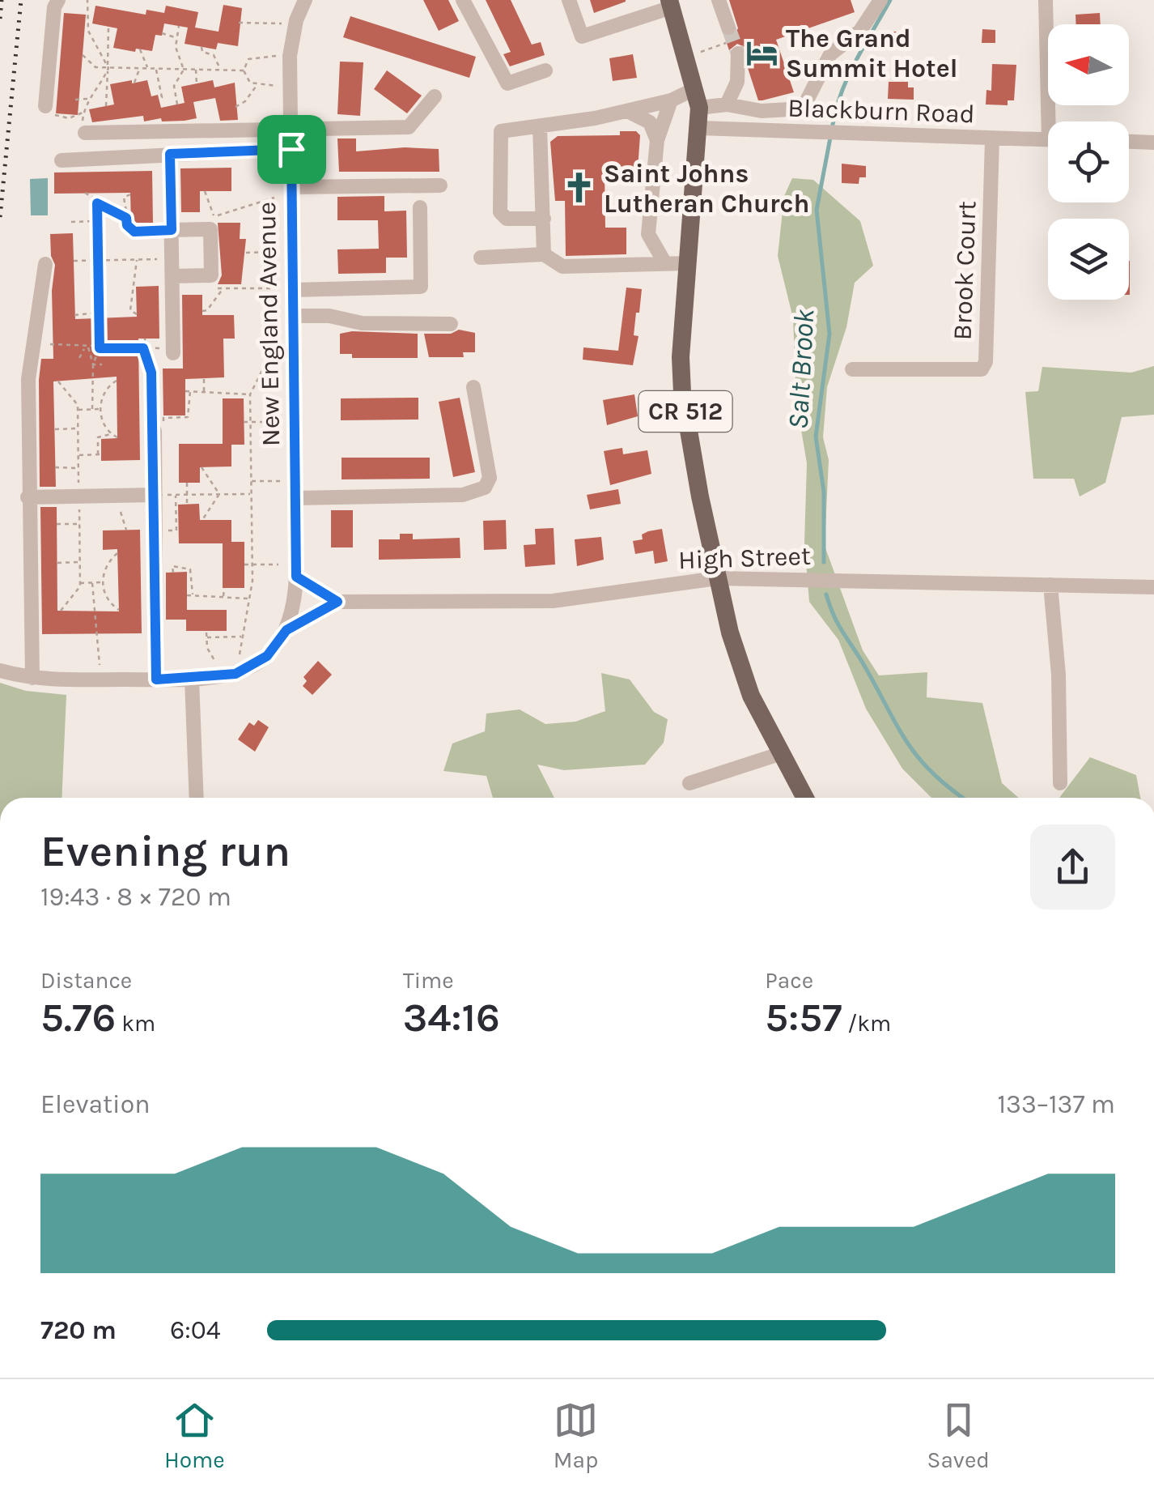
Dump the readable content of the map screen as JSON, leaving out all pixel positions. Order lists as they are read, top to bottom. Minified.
{"streets":{"main road":["CR 512"],"street":["Blackburn Road","Brook Court","New England Avenue","High Street"]},"crossings":[["Blackburn Road","Brook Court"],["Blackburn Road","CR 512"],["New England Avenue","High Street"],["CR 512","High Street"]],"water":["Salt Brook"],"places":{"hotel":["The Grand Summit Hotel"],"church":["Saint Johns Lutheran Church"]},"north":"left","page":{"heading":["Evening run","19:43 · 8 × 720 m"],"stats":[["Distance","5.76 km"],["Time","34:16"],["Pace","5:57 /km"]],"chart":["Elevation","133–137 m"],"list":[{"name":"720 m","note":"6:04"}],"tabs":["Home","Map","Saved"]}}
